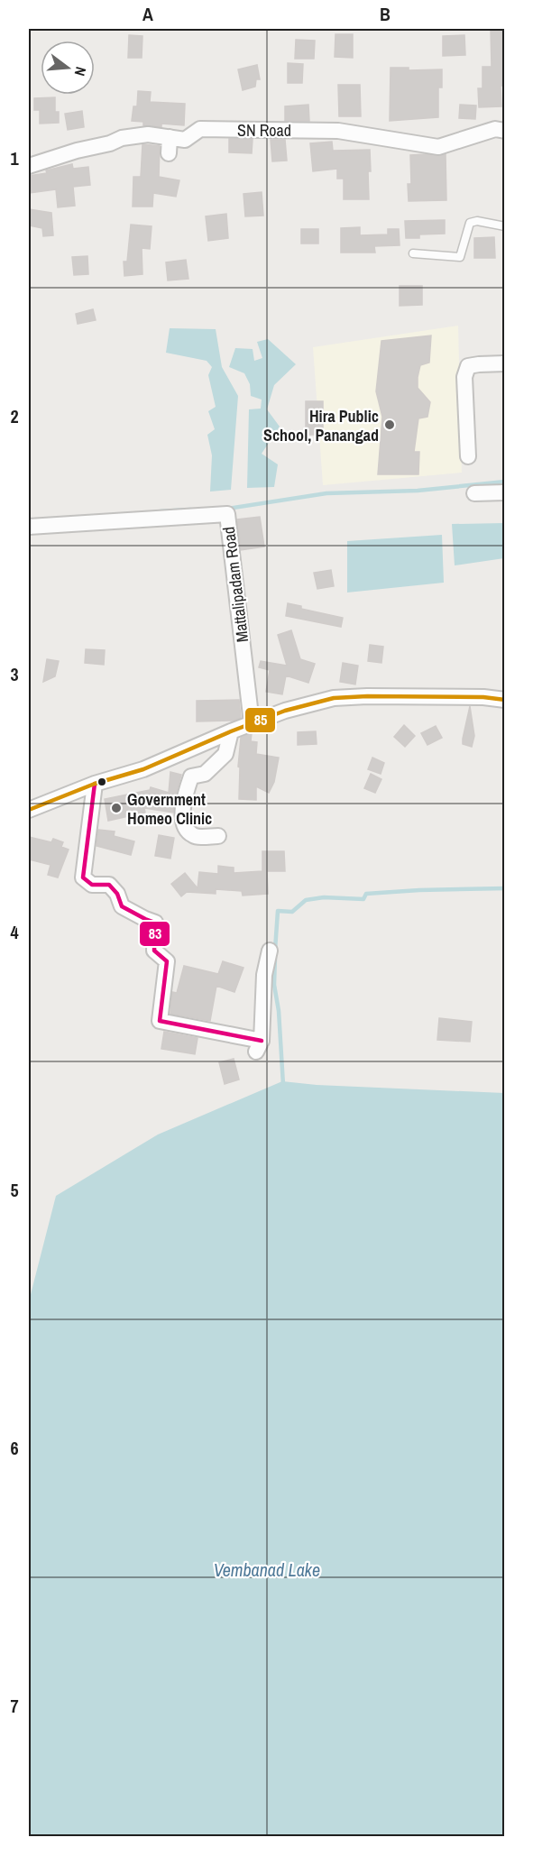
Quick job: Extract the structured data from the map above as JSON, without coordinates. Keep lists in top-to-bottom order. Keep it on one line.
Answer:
{"streets":{"street":["SN Road","Mattalipadam Road"]},"water":["Vembanad Lake"],"places":["Hira Public School, Panangad","Government Homeo Clinic"],"lines":["transit line 85","transit line 83"],"north":"right","grid":{"columns":["A","B"],"rows":["1","2","3","4","5","6","7"]}}
